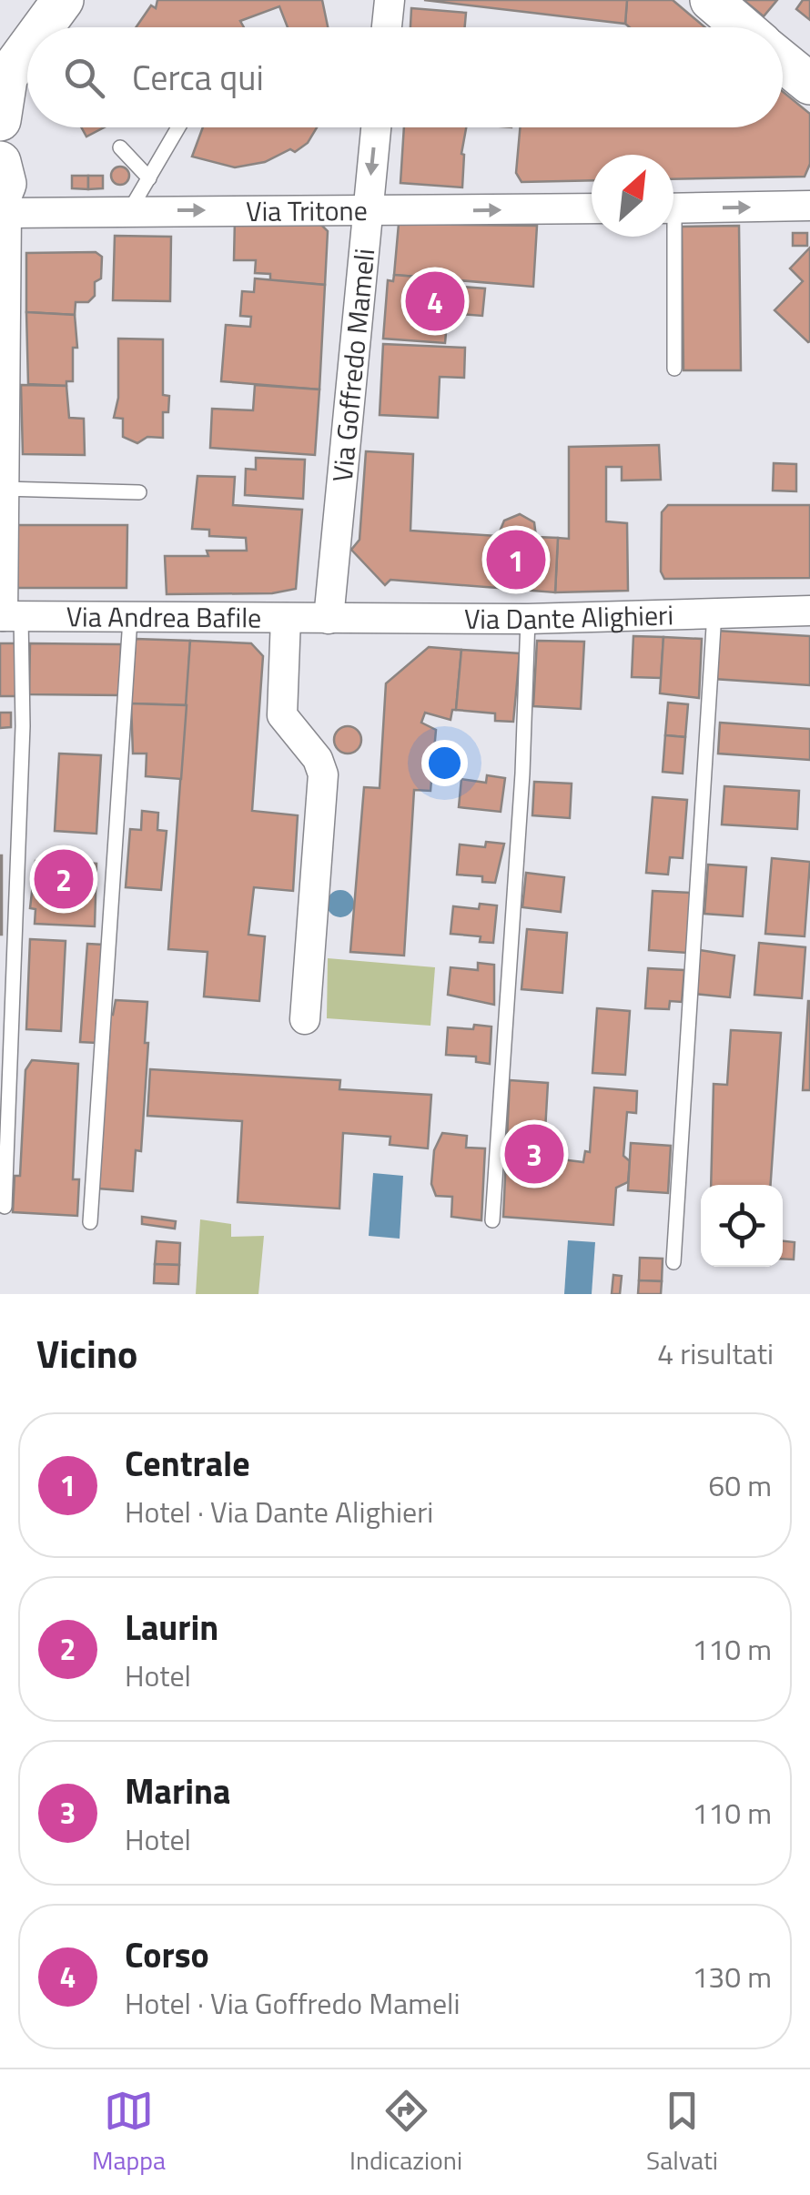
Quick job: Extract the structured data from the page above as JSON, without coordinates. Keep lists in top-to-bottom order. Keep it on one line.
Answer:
{"streets":{"street":["Via Tritone","Via Goffredo Mameli","Via Dante Alighieri","Via Andrea Bafile"]},"crossings":[["Via Tritone","Via Goffredo Mameli"],["Via Goffredo Mameli","Via Dante Alighieri"],["Via Goffredo Mameli","Via Andrea Bafile"],["Via Dante Alighieri","Via Andrea Bafile"]],"one_way":["Via Tritone"],"north":"top right","page":{"search":"Cerca qui","pins":["4","1","2","3"],"heading":["Vicino","4 risultati"],"list":[{"mark":"1","name":"Centrale","note":"Hotel · Via Dante Alighieri","value":"60 m"},{"mark":"2","name":"Laurin","note":"Hotel","value":"110 m"},{"mark":"3","name":"Marina","note":"Hotel","value":"110 m"},{"mark":"4","name":"Corso","note":"Hotel · Via Goffredo Mameli","value":"130 m"}],"nav":["Mappa","Indicazioni","Salvati"]}}
